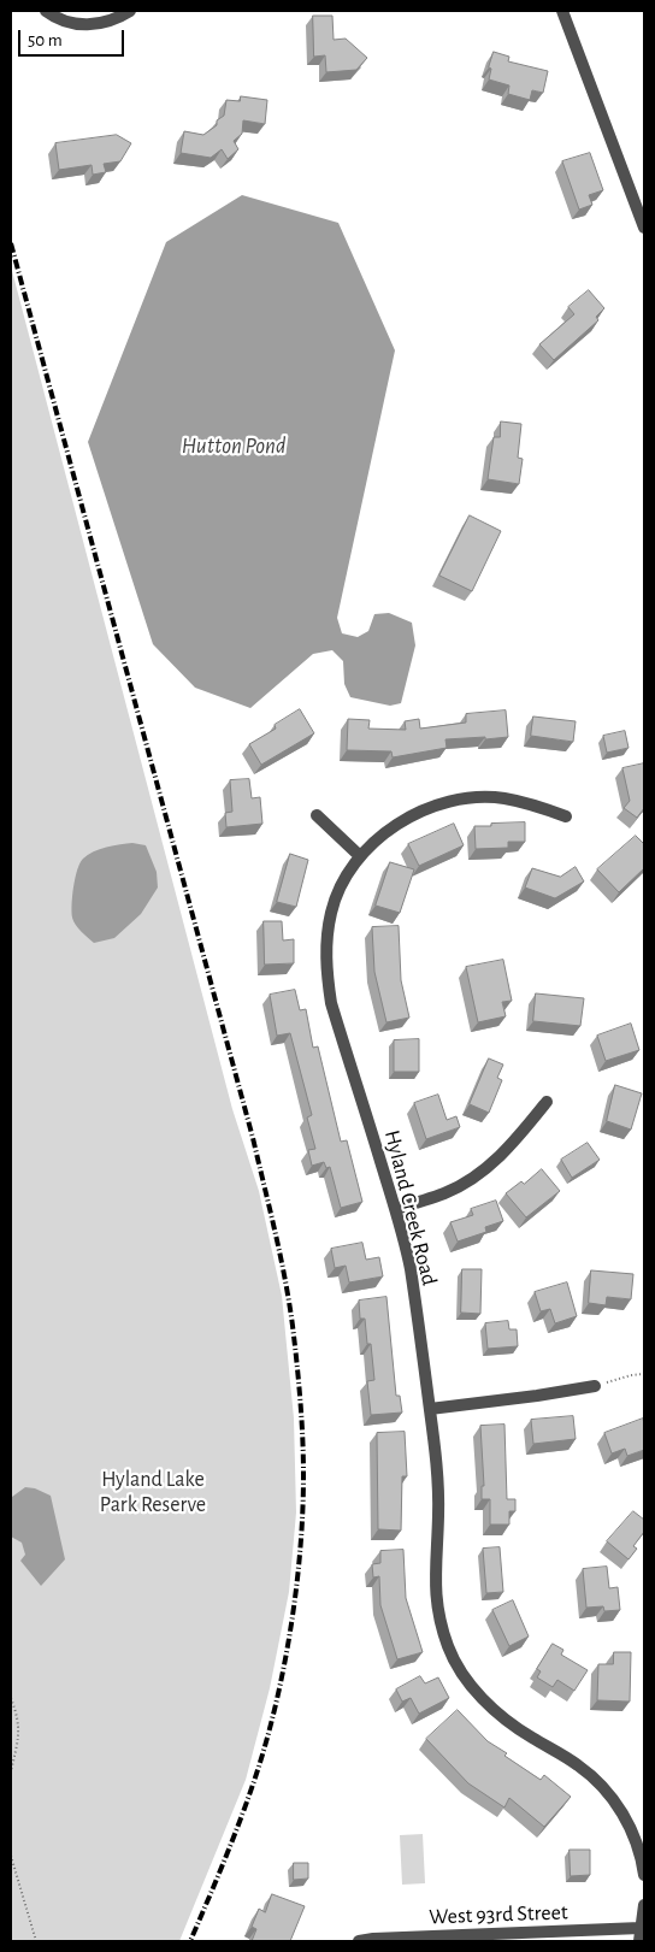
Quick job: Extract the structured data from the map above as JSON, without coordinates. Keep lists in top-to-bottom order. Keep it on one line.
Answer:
{"streets":{"street":["Hyland Creek Road","West 93rd Street"]},"water":["Hutton Pond"],"parks":["Hyland Lake Park Reserve"],"scale_bar":"50 m"}
